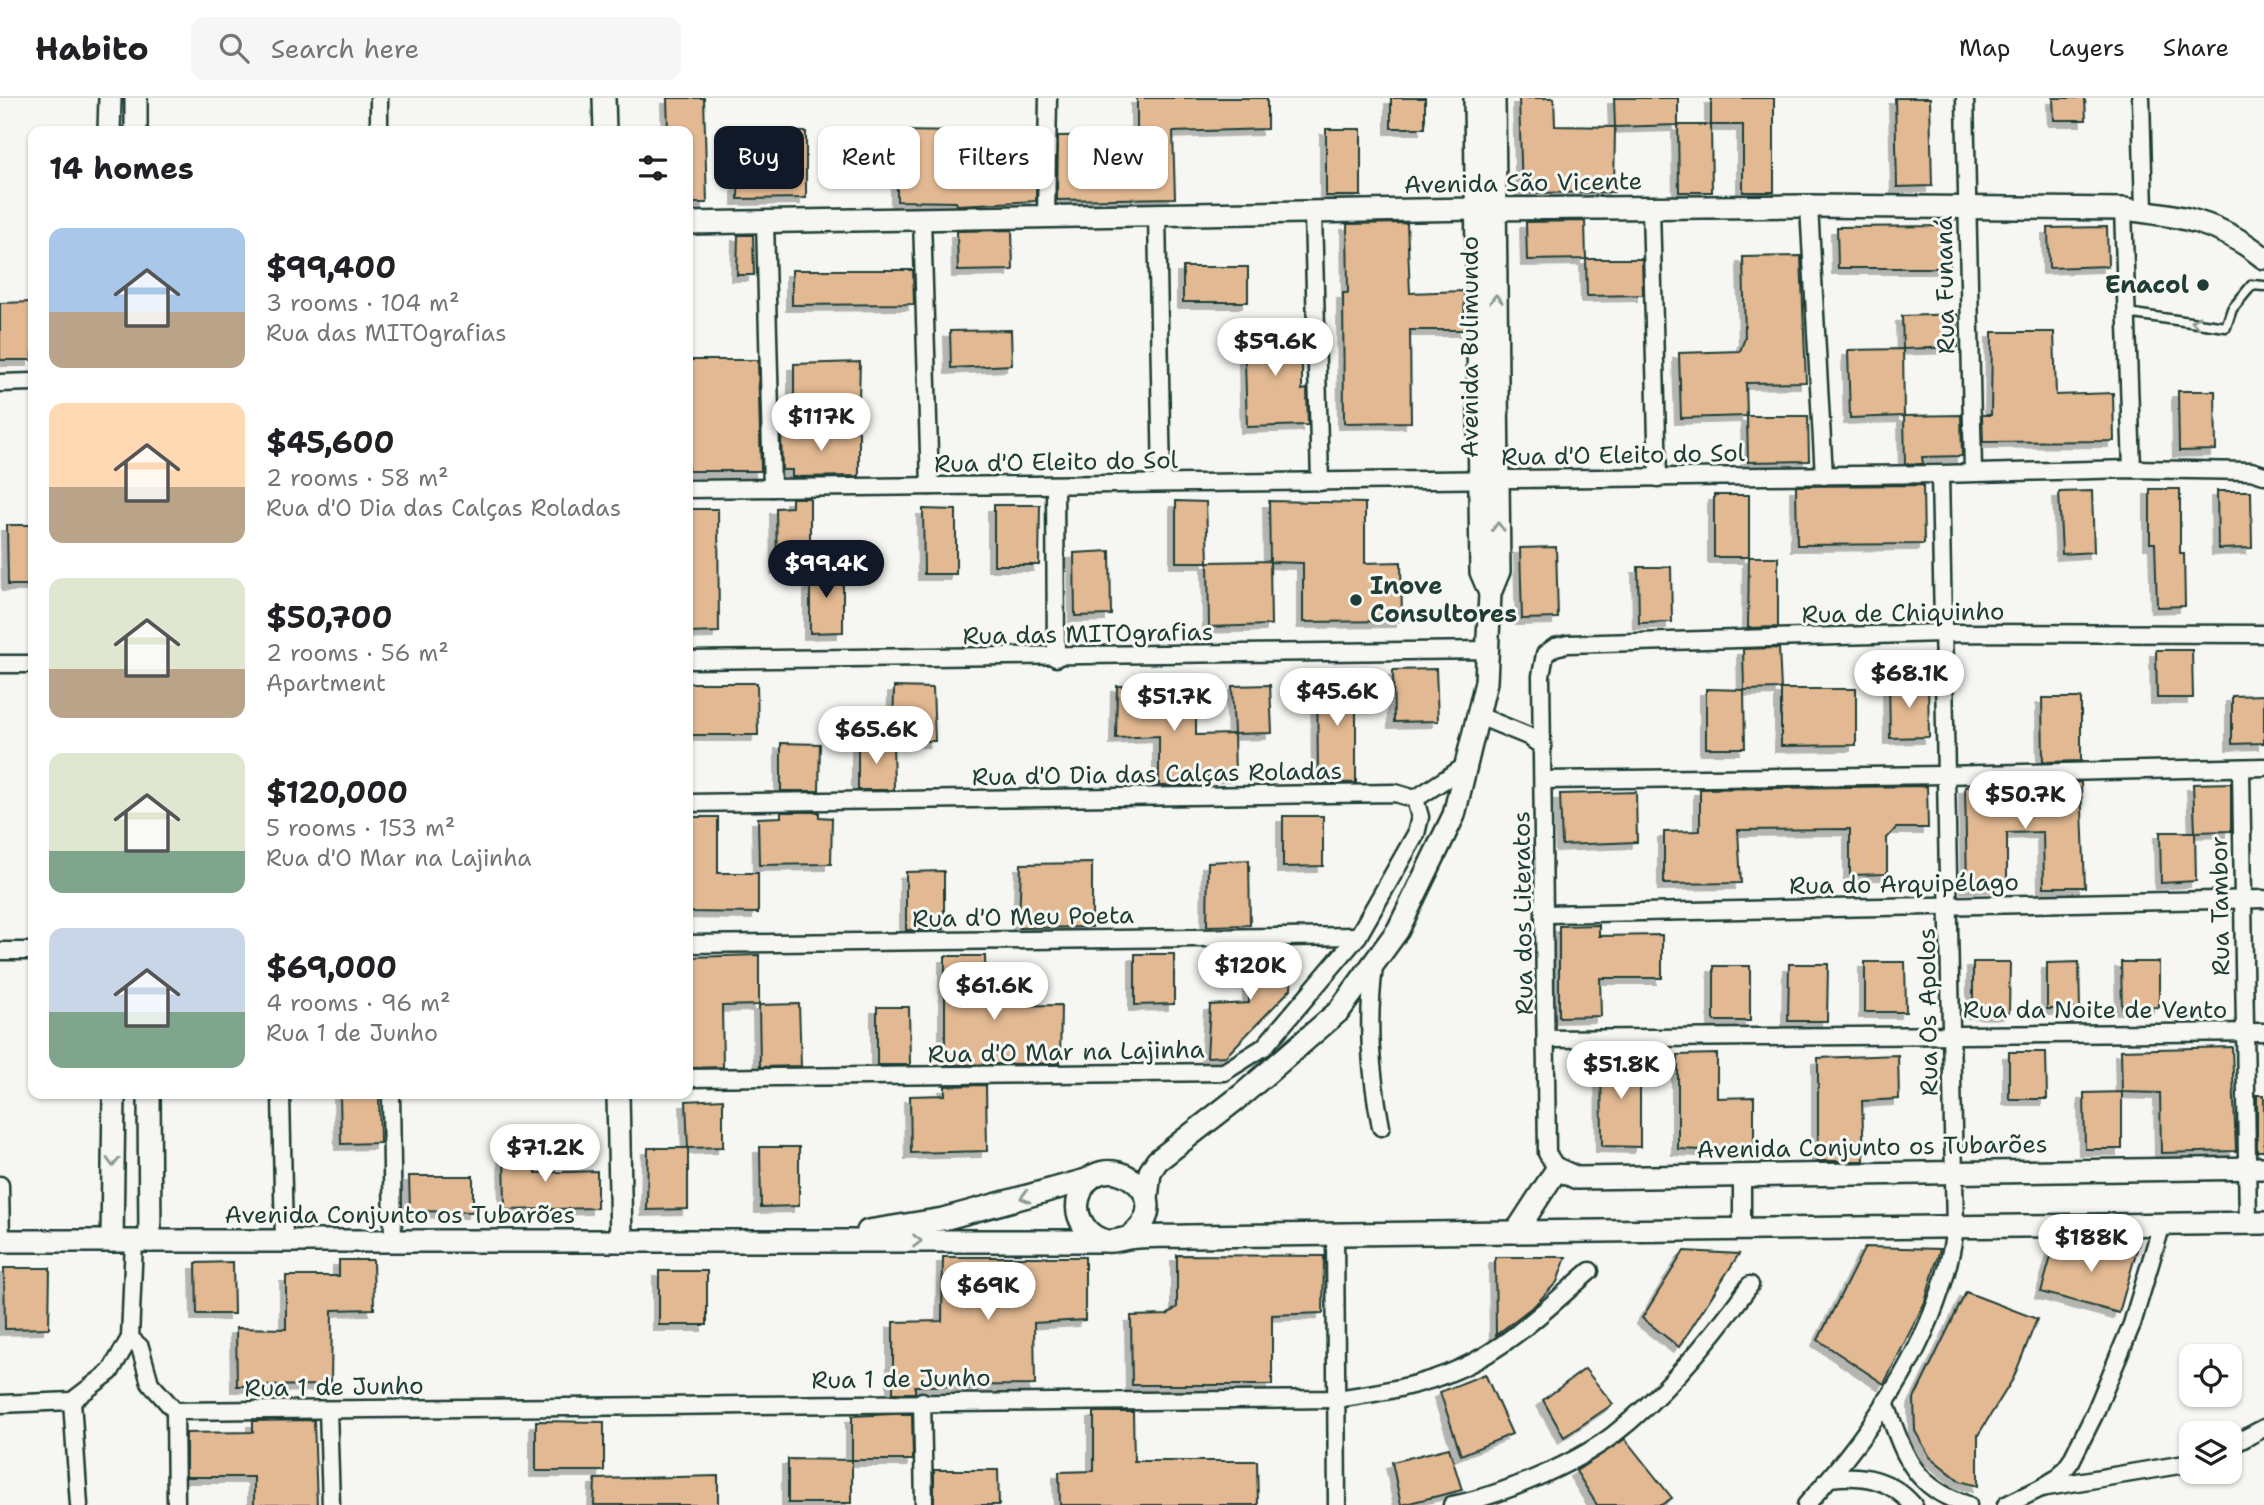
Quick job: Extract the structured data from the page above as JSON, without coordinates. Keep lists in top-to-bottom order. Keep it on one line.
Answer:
{"streets":{"street":["Avenida São Vicente","Rua Funaná","Avenida Bulimundo","Rua d'O Eleito do Sol","Rua de Chiquinho","Rua das MITOgrafias","Rua d'O Dia das Calças Roladas","Rua do Arquipélago","Rua Tambor","Rua dos Literatos","Rua d'O Meu Poeta","Rua da Noite de Vento","Rua Os Apolos","Rua d'O Mar na Lajinha","Avenida Conjunto os Tubarões","Rua 1 de Junho"]},"crossings":[["Avenida São Vicente","Rua Funaná"],["Avenida São Vicente","Avenida Bulimundo"],["Rua Funaná","Rua d'O Eleito do Sol"],["Avenida Bulimundo","Rua d'O Eleito do Sol"],["Avenida Bulimundo","Rua das MITOgrafias"],["Rua d'O Eleito do Sol","Rua Os Apolos"],["Rua de Chiquinho","Rua dos Literatos"],["Rua de Chiquinho","Rua Os Apolos"],["Rua d'O Dia das Calças Roladas","Rua d'O Mar na Lajinha"],["Rua do Arquipélago","Rua Tambor"],["Rua do Arquipélago","Rua dos Literatos"],["Rua do Arquipélago","Rua Os Apolos"],["Rua Tambor","Rua da Noite de Vento"],["Rua Tambor","Avenida Conjunto os Tubarões"],["Rua dos Literatos","Rua da Noite de Vento"],["Rua dos Literatos","Avenida Conjunto os Tubarões"],["Rua d'O Meu Poeta","Rua d'O Mar na Lajinha"],["Rua da Noite de Vento","Rua Os Apolos"],["Rua Os Apolos","Avenida Conjunto os Tubarões"]],"places":["Enacol","Inove Consultores"],"page":{"header":"Habito","search":"Search here","nav":["Map","Layers","Share"],"chip":["Buy","Rent","Filters","New"],"heading":"14 homes","list":[{"name":"$99,400","note":"3 rooms · 104 m² · Rua das MITOgrafias"},{"name":"$45,600","note":"2 rooms · 58 m² · Rua d'O Dia das Calças Roladas"},{"name":"$50,700","note":"2 rooms · 56 m² · Apartment"},{"name":"$120,000","note":"5 rooms · 153 m² · Rua d'O Mar na Lajinha"},{"name":"$69,000","note":"4 rooms · 96 m² · Rua 1 de Junho"}],"price":["$59.6K","$117K","$99.4K","$68.1K","$45.6K","$51.7K","$65.6K","$50.7K","$120K","$61.6K","$51.8K","$71.2K","$188K","$69K"]}}
